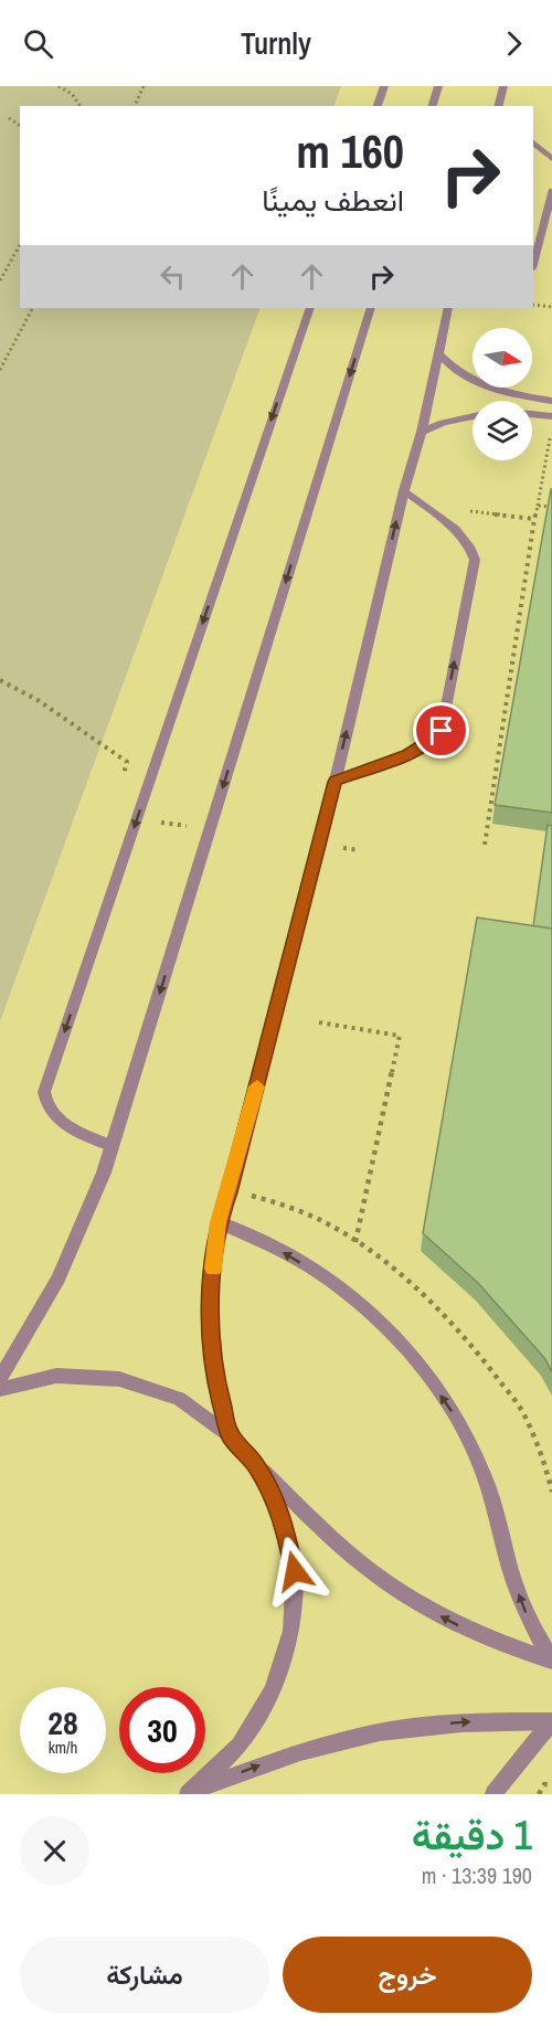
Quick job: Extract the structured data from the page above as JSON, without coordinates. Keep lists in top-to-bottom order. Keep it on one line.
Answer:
{"north":"right","page":{"header":"Turnly","turn":["160 m","انعطف يمينًا"],"speed":"28 km/h","limit":"30","heading":["1 دقيقة","190 m · 13:39"],"buttons":["خروج","مشاركة"]}}
